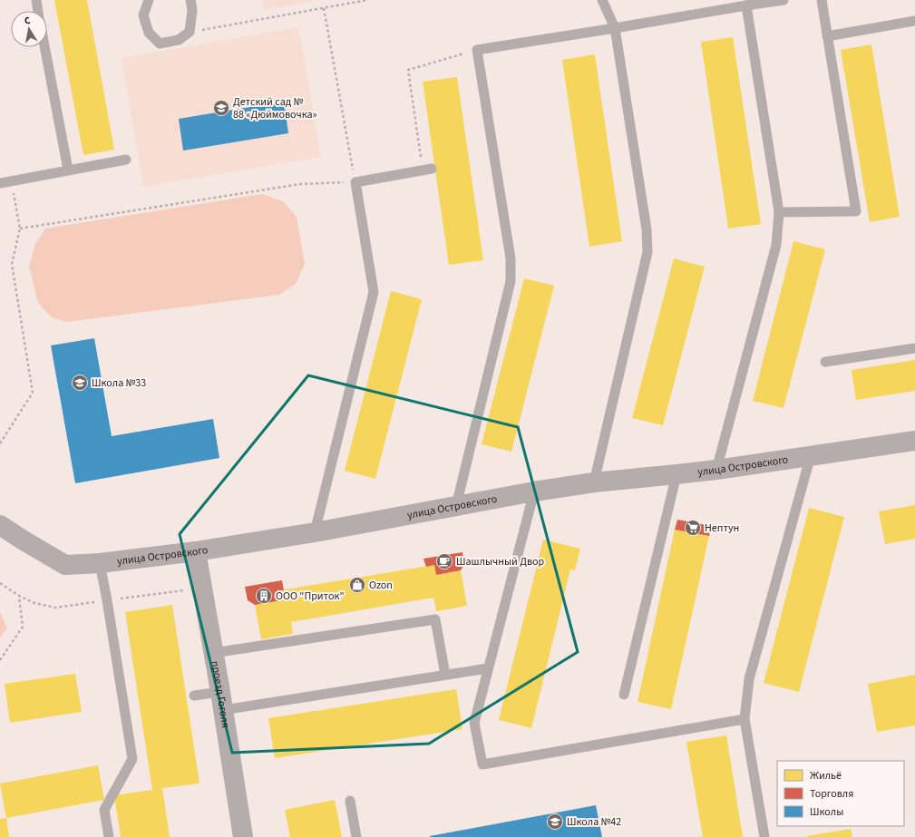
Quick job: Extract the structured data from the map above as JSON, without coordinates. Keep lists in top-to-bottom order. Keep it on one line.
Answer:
{"streets":{"street":["улица Островского","проезд Гоголя"]},"crossings":[["улица Островского","проезд Гоголя"]],"places":{"school or university":["Детский сад № 88 «Дюймовочка»","Школа №33","Школа №42"],"supermarket":["Нептун"],"cafe":["Шашлычный Двор"],"shop":["Ozon"],"building":["ООО \"Приток\""]},"legend":["Жильё","Торговля","Школы"],"north":"top"}
